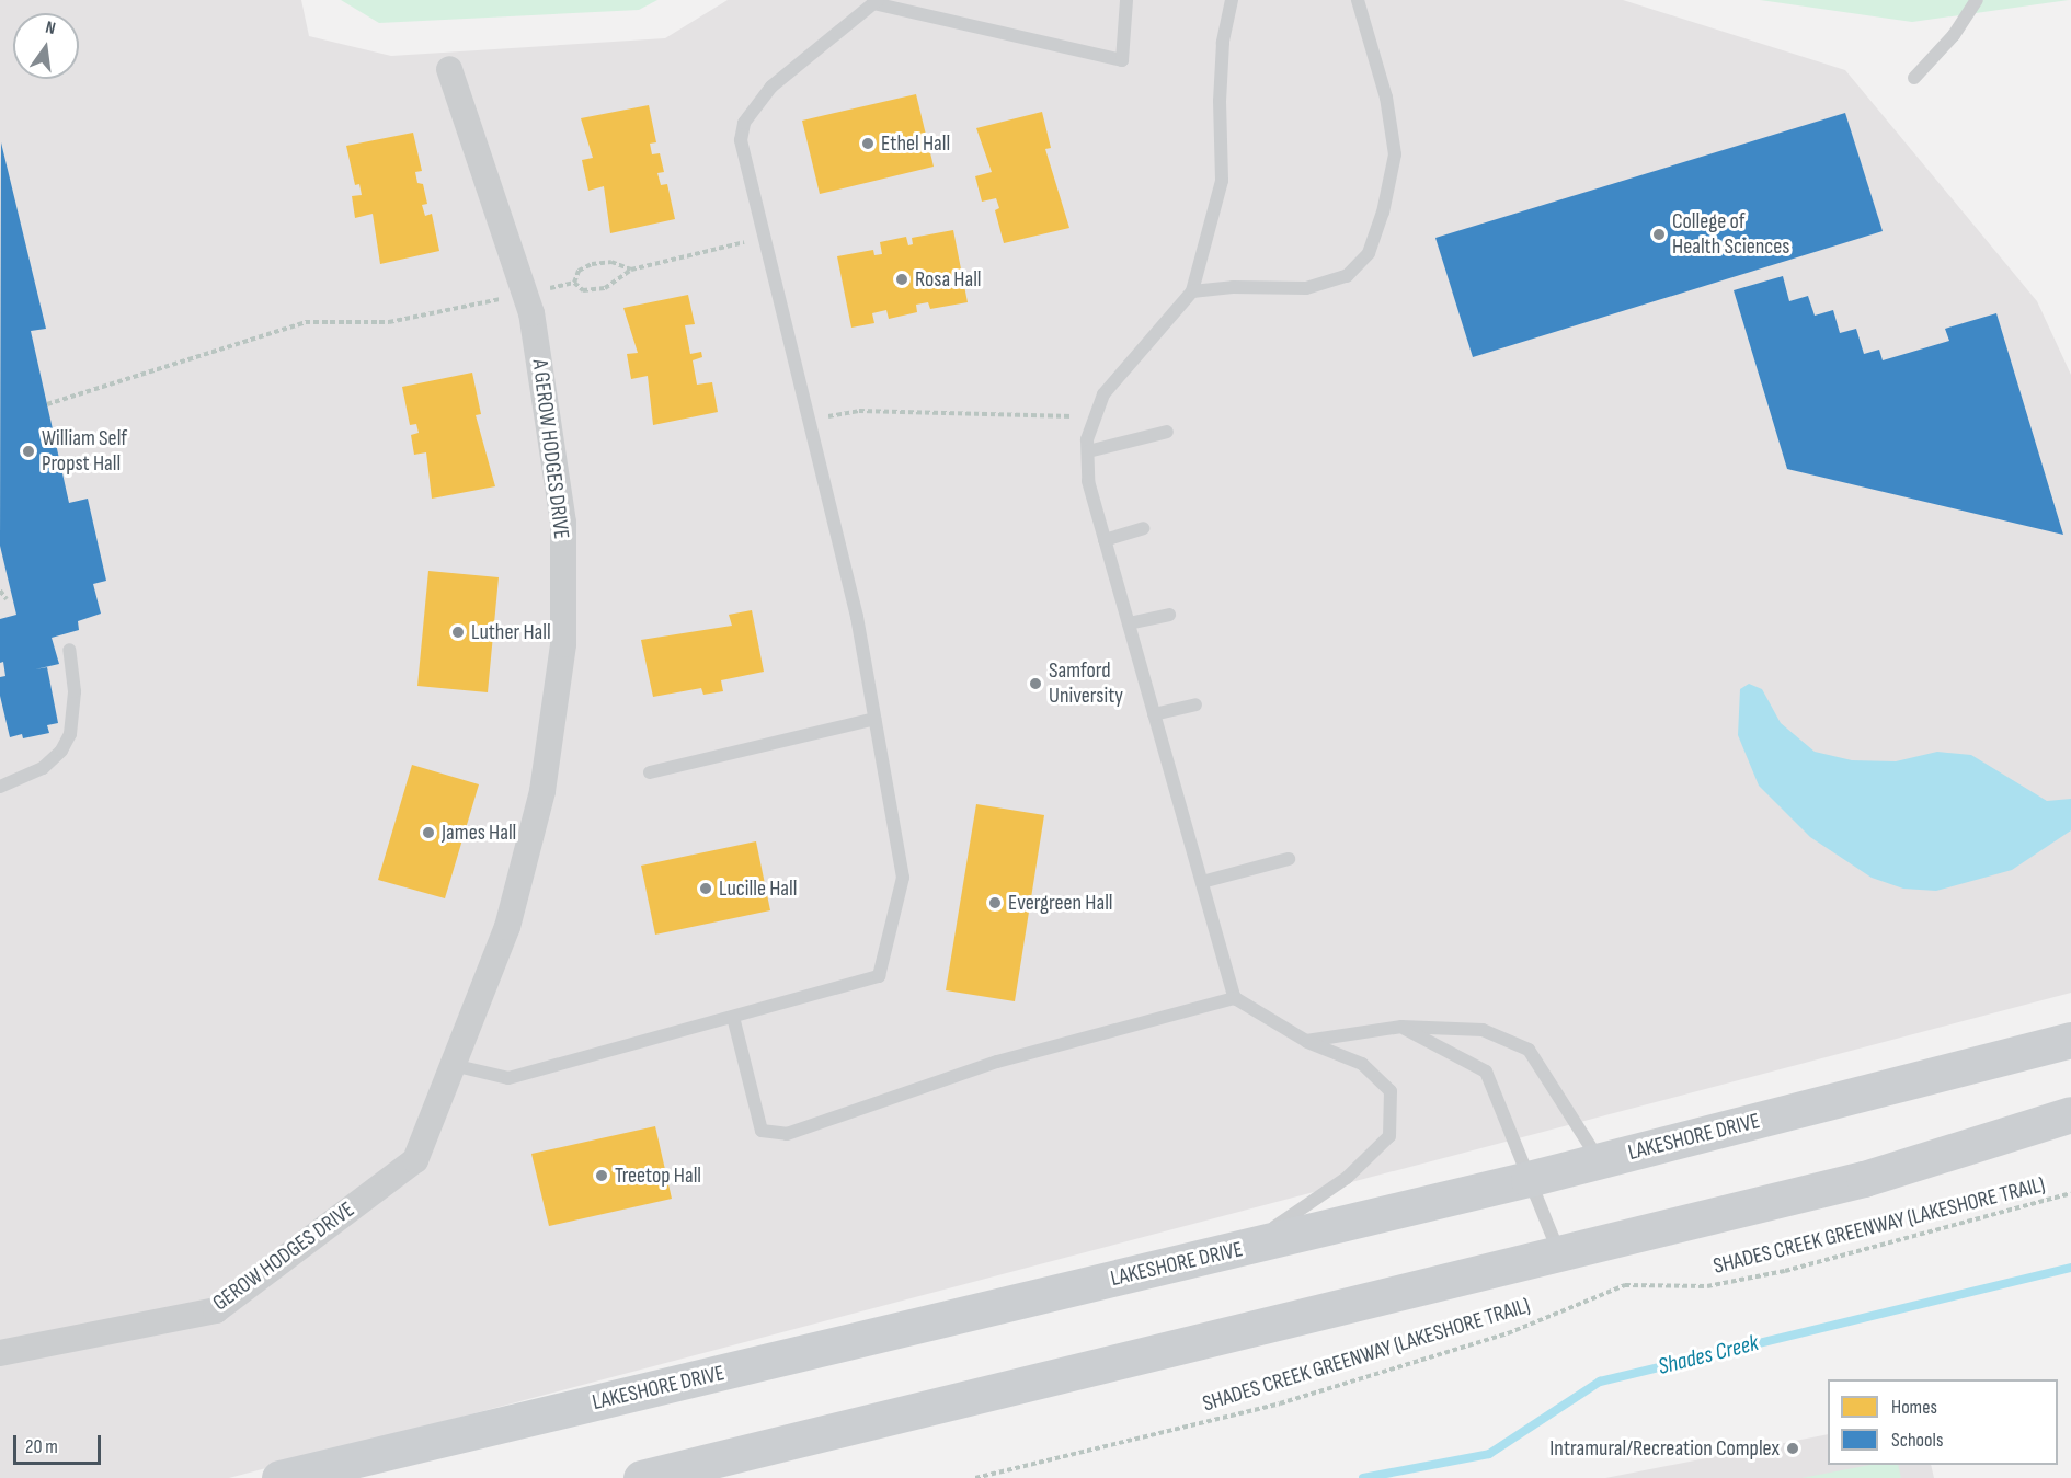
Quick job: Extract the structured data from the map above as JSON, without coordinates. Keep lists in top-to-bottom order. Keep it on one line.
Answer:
{"streets":{"main road":["LAKESHORE DRIVE"],"street":["A GEROW HODGES DRIVE","GEROW HODGES DRIVE"],"path":["SHADES CREEK GREENWAY (LAKESHORE TRAIL)"]},"crossings":[["A GEROW HODGES DRIVE","GEROW HODGES DRIVE"]],"water":["Shades Creek"],"places":["Ethel Hall","College of Health Sciences","Rosa Hall","William Self Propst Hall","Luther Hall","Samford University","James Hall","Lucille Hall","Evergreen Hall","Treetop Hall","Intramural/Recreation Complex"],"legend":["Homes","Schools"],"scale_bar":"20 m","north":"top"}
